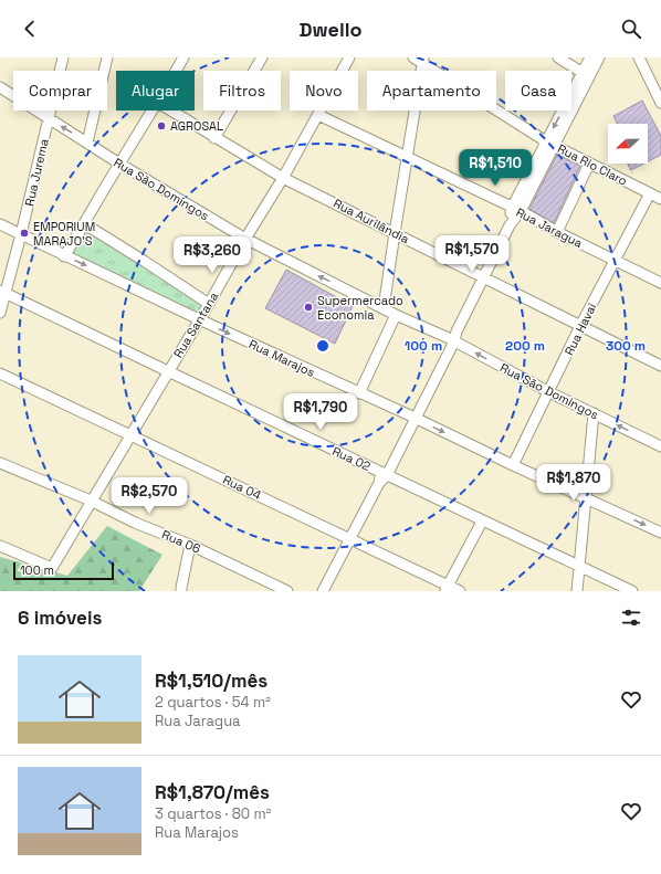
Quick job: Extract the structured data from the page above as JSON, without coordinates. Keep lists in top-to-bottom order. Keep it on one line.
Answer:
{"streets":{"street":["Rua Rio Claro","Rua Jurema","Rua São Domingos","Rua Aurilândia","Rua Jaragua","Rua Santana","Rua Havai","Rua Marajos","Rua 02","Rua 04","Rua 06"]},"crossings":[["Rua Rio Claro","Rua Havai"],["Rua Jurema","Rua São Domingos"],["Rua Jurema","Rua Marajos"],["Rua Jurema","Rua 02"],["Rua São Domingos","Rua Santana"],["Rua São Domingos","Rua Havai"],["Rua Aurilândia","Rua Santana"],["Rua Aurilândia","Rua Havai"],["Rua Jaragua","Rua Santana"],["Rua Jaragua","Rua Havai"],["Rua Santana","Rua Marajos"],["Rua Santana","Rua 02"],["Rua Santana","Rua 04"],["Rua Santana","Rua 06"],["Rua Havai","Rua Marajos"]],"one_way":["Rua São Domingos","Rua Marajos"],"places":["AGROSAL","EMPORIUM MARAJO’S","Supermercado Economia"],"scale_bar":"100 m","north":"left","page":{"header":"Dwello","chip":["Comprar","Alugar","Filtros","Novo","Apartamento","Casa"],"price":["R$1,510","R$1,570","R$3,260","R$1,790","R$1,870","R$2,570"],"scale":"100 m","heading":"6 imóveis","list":[{"name":"R$1,510/mês","note":"2 quartos · 54 m² · Rua Jaragua"},{"name":"R$1,870/mês","note":"3 quartos · 80 m² · Rua Marajos"}]},"rings":["100 m","200 m","300 m"]}
